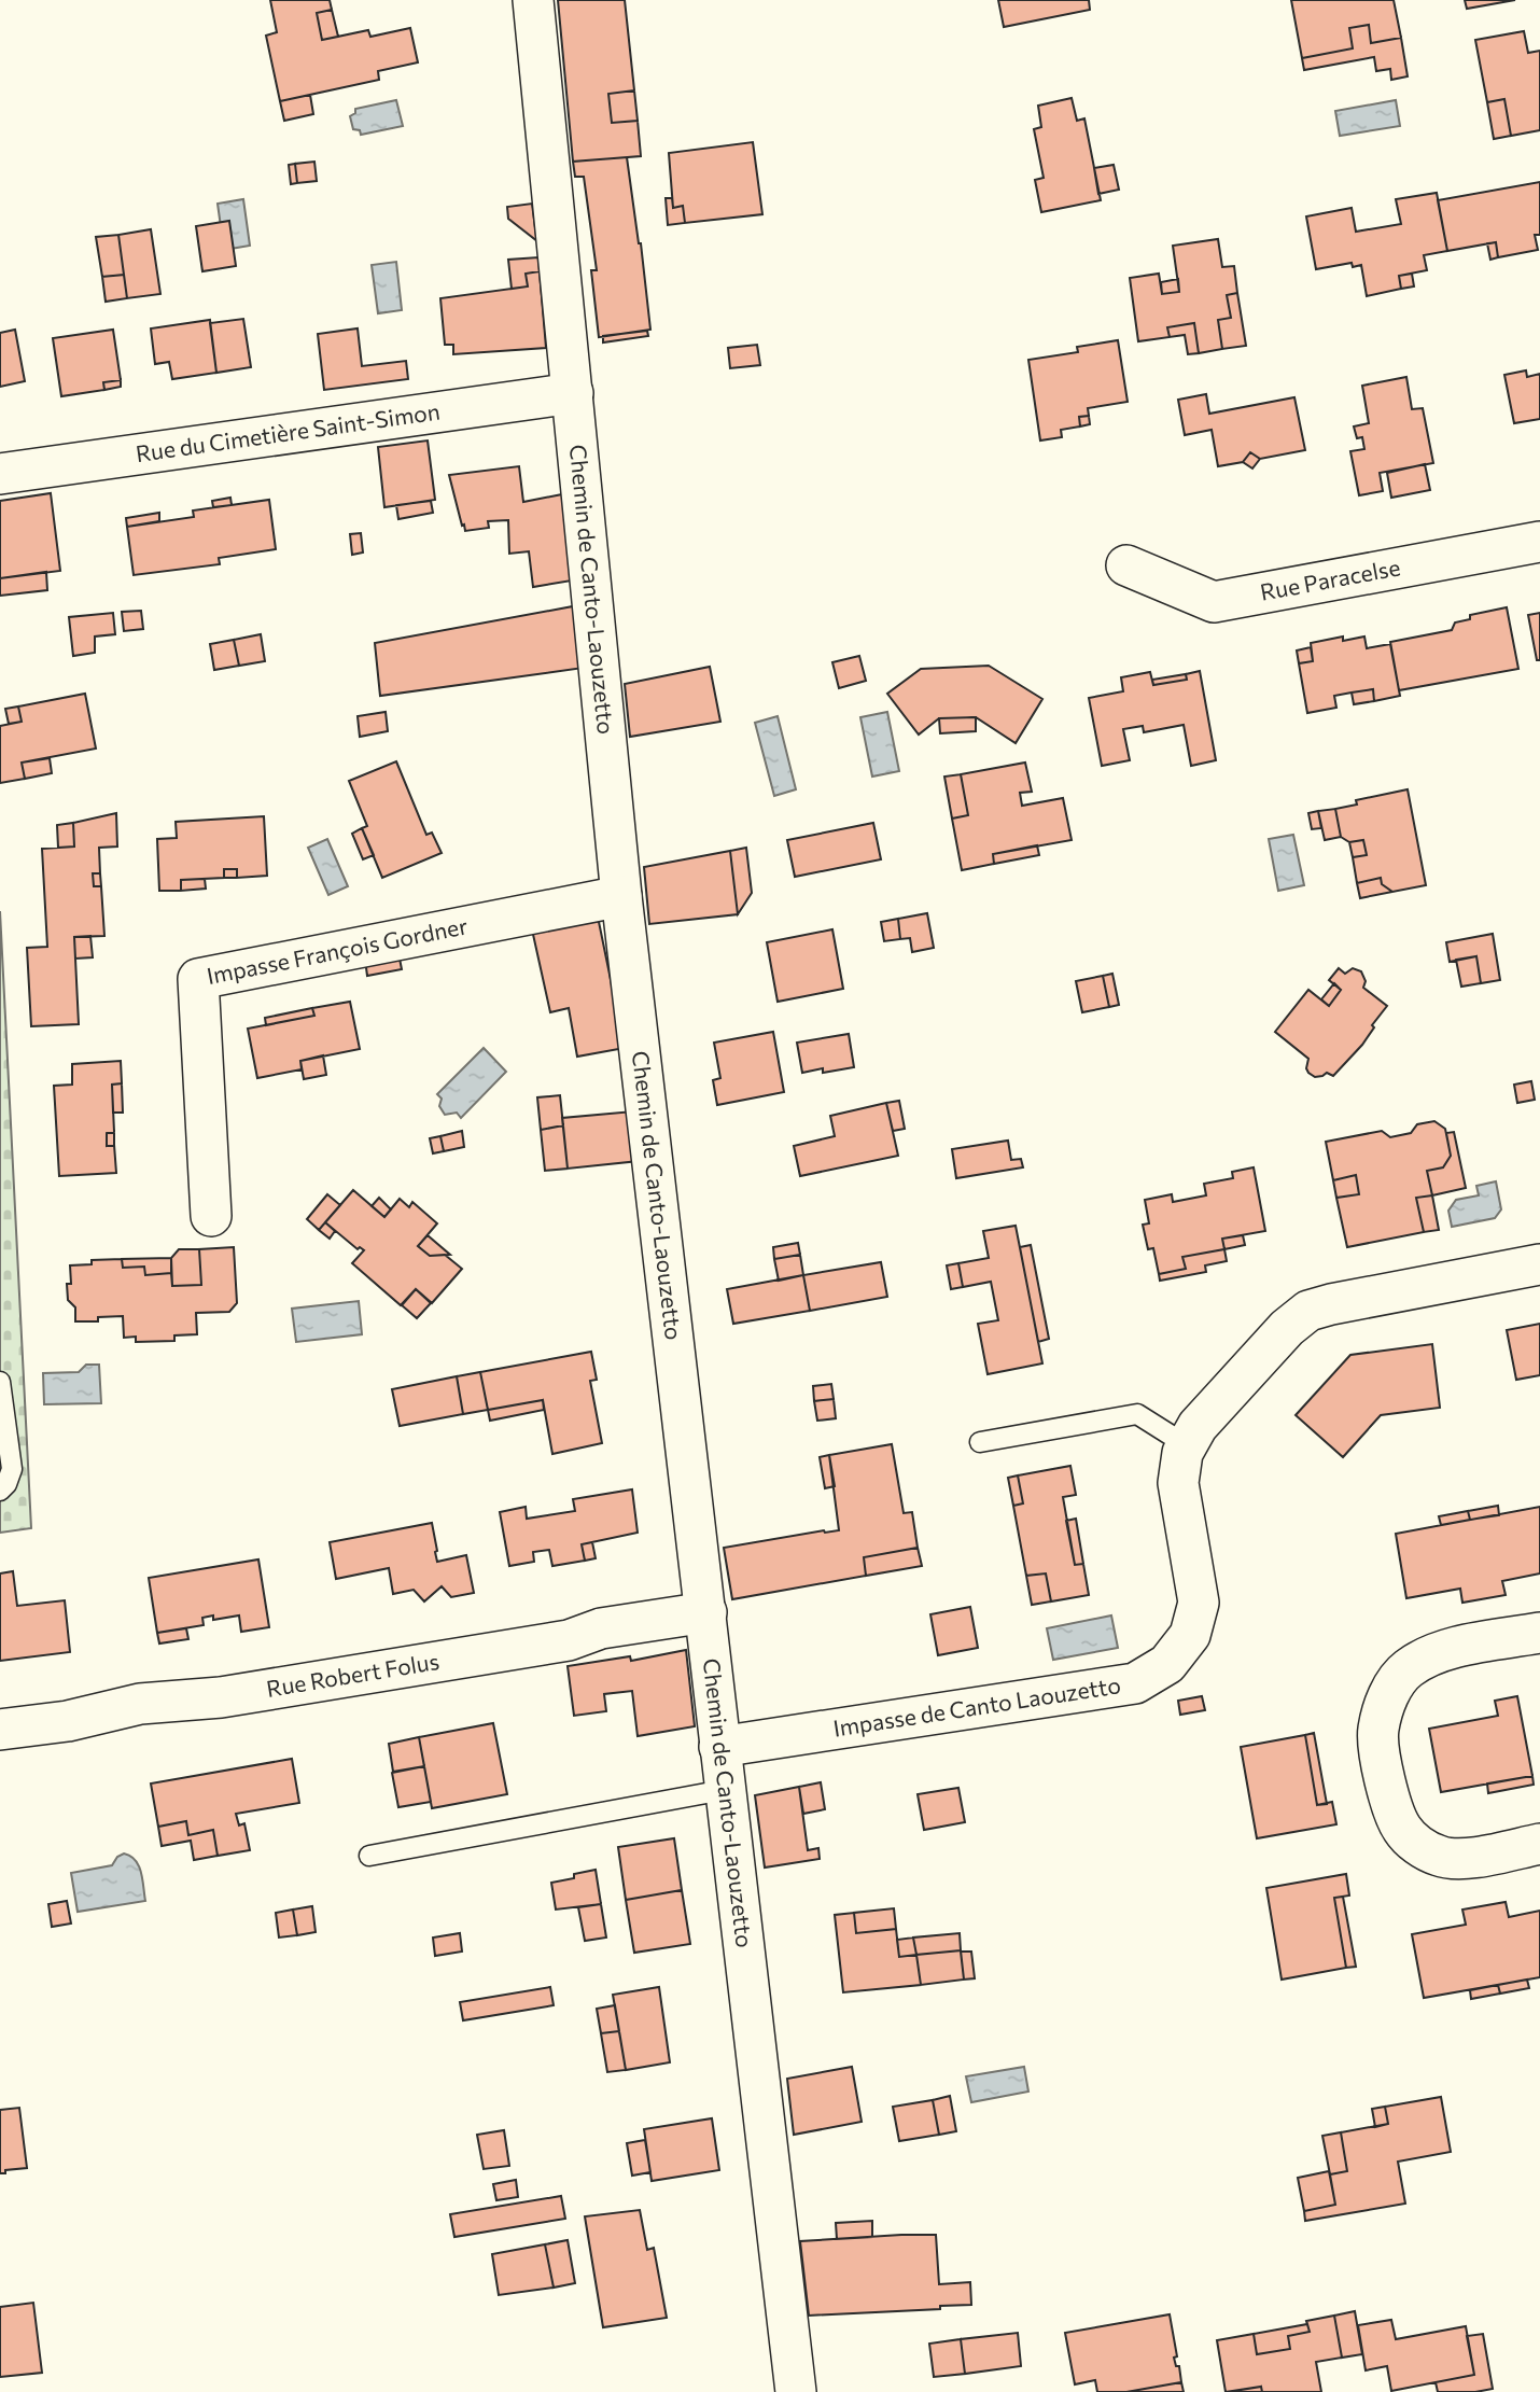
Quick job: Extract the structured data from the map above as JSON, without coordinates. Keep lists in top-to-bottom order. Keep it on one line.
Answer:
{"streets":{"street":["Rue du Cimetière Saint-Simon","Rue Paracelse","Chemin de Canto-Laouzetto","Impasse François Gordner","Rue Robert Folus","Impasse de Canto Laouzetto"]},"crossings":[["Rue du Cimetière Saint-Simon","Chemin de Canto-Laouzetto"],["Chemin de Canto-Laouzetto","Impasse François Gordner"],["Chemin de Canto-Laouzetto","Rue Robert Folus"],["Chemin de Canto-Laouzetto","Impasse de Canto Laouzetto"]]}
